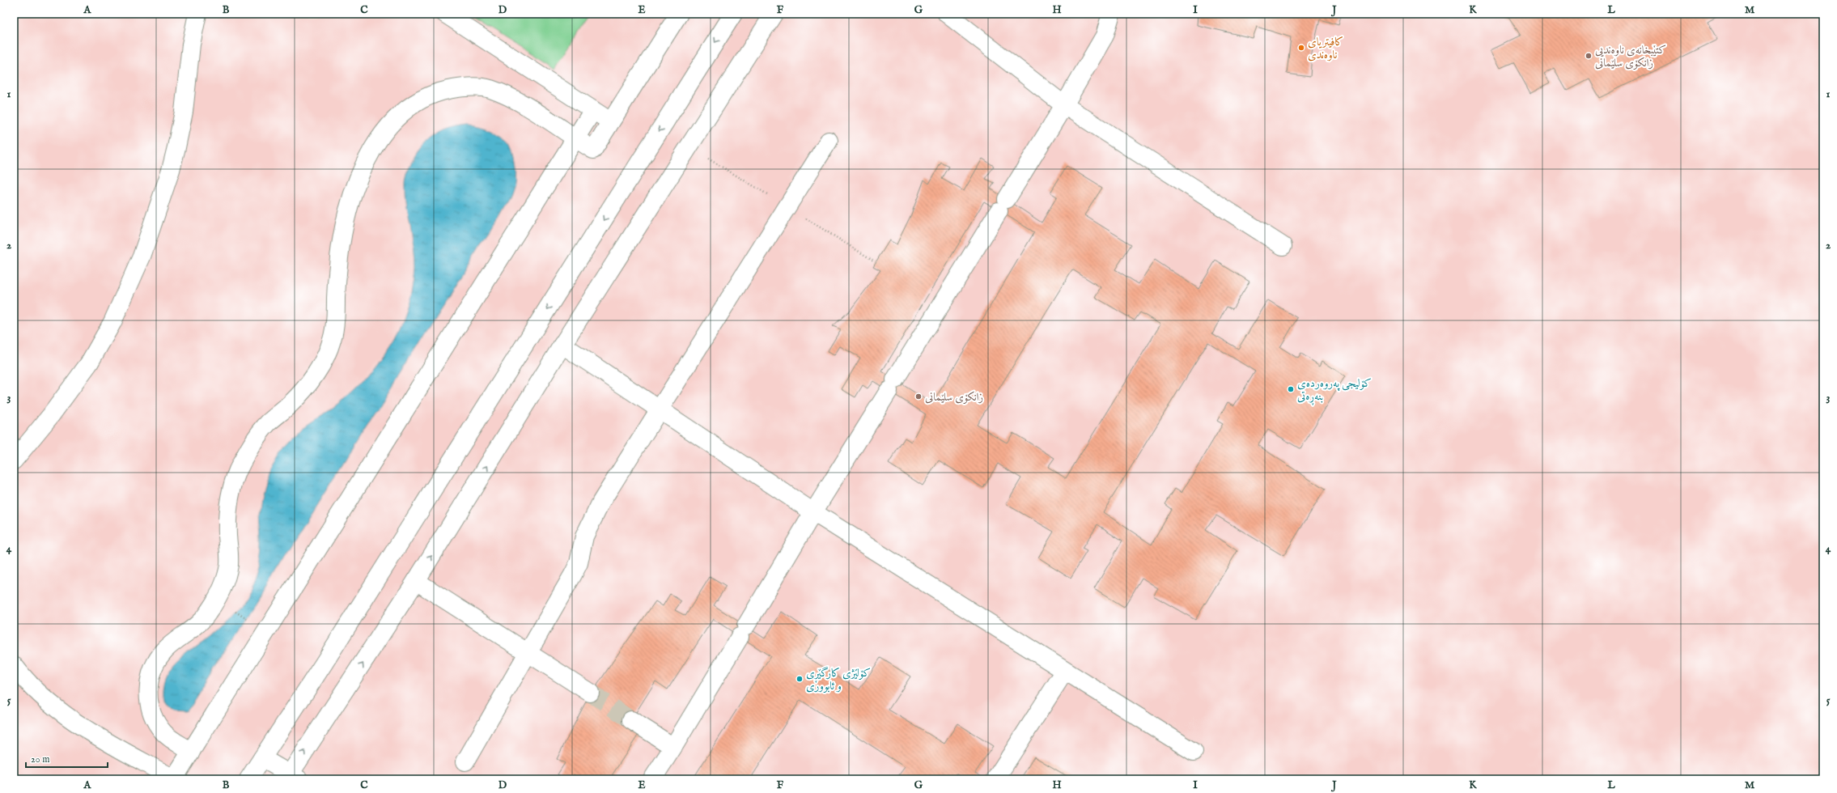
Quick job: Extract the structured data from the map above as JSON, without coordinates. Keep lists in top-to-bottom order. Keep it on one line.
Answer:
{"places":["کافیتریای ناوەندی","کتێبخانەی ناوەندیی زانکۆی سلێمانی","کۆلیجی پەروەردەی بنەڕەتی","زانکۆی سلێمانی","كۆلێژی كارگێڕی و ئابووری"],"scale_bar":"20 m","grid":{"columns":["A","B","C","D","E","F","G","H","I","J","K","L","M"],"rows":["1","2","3","4","5"]}}
